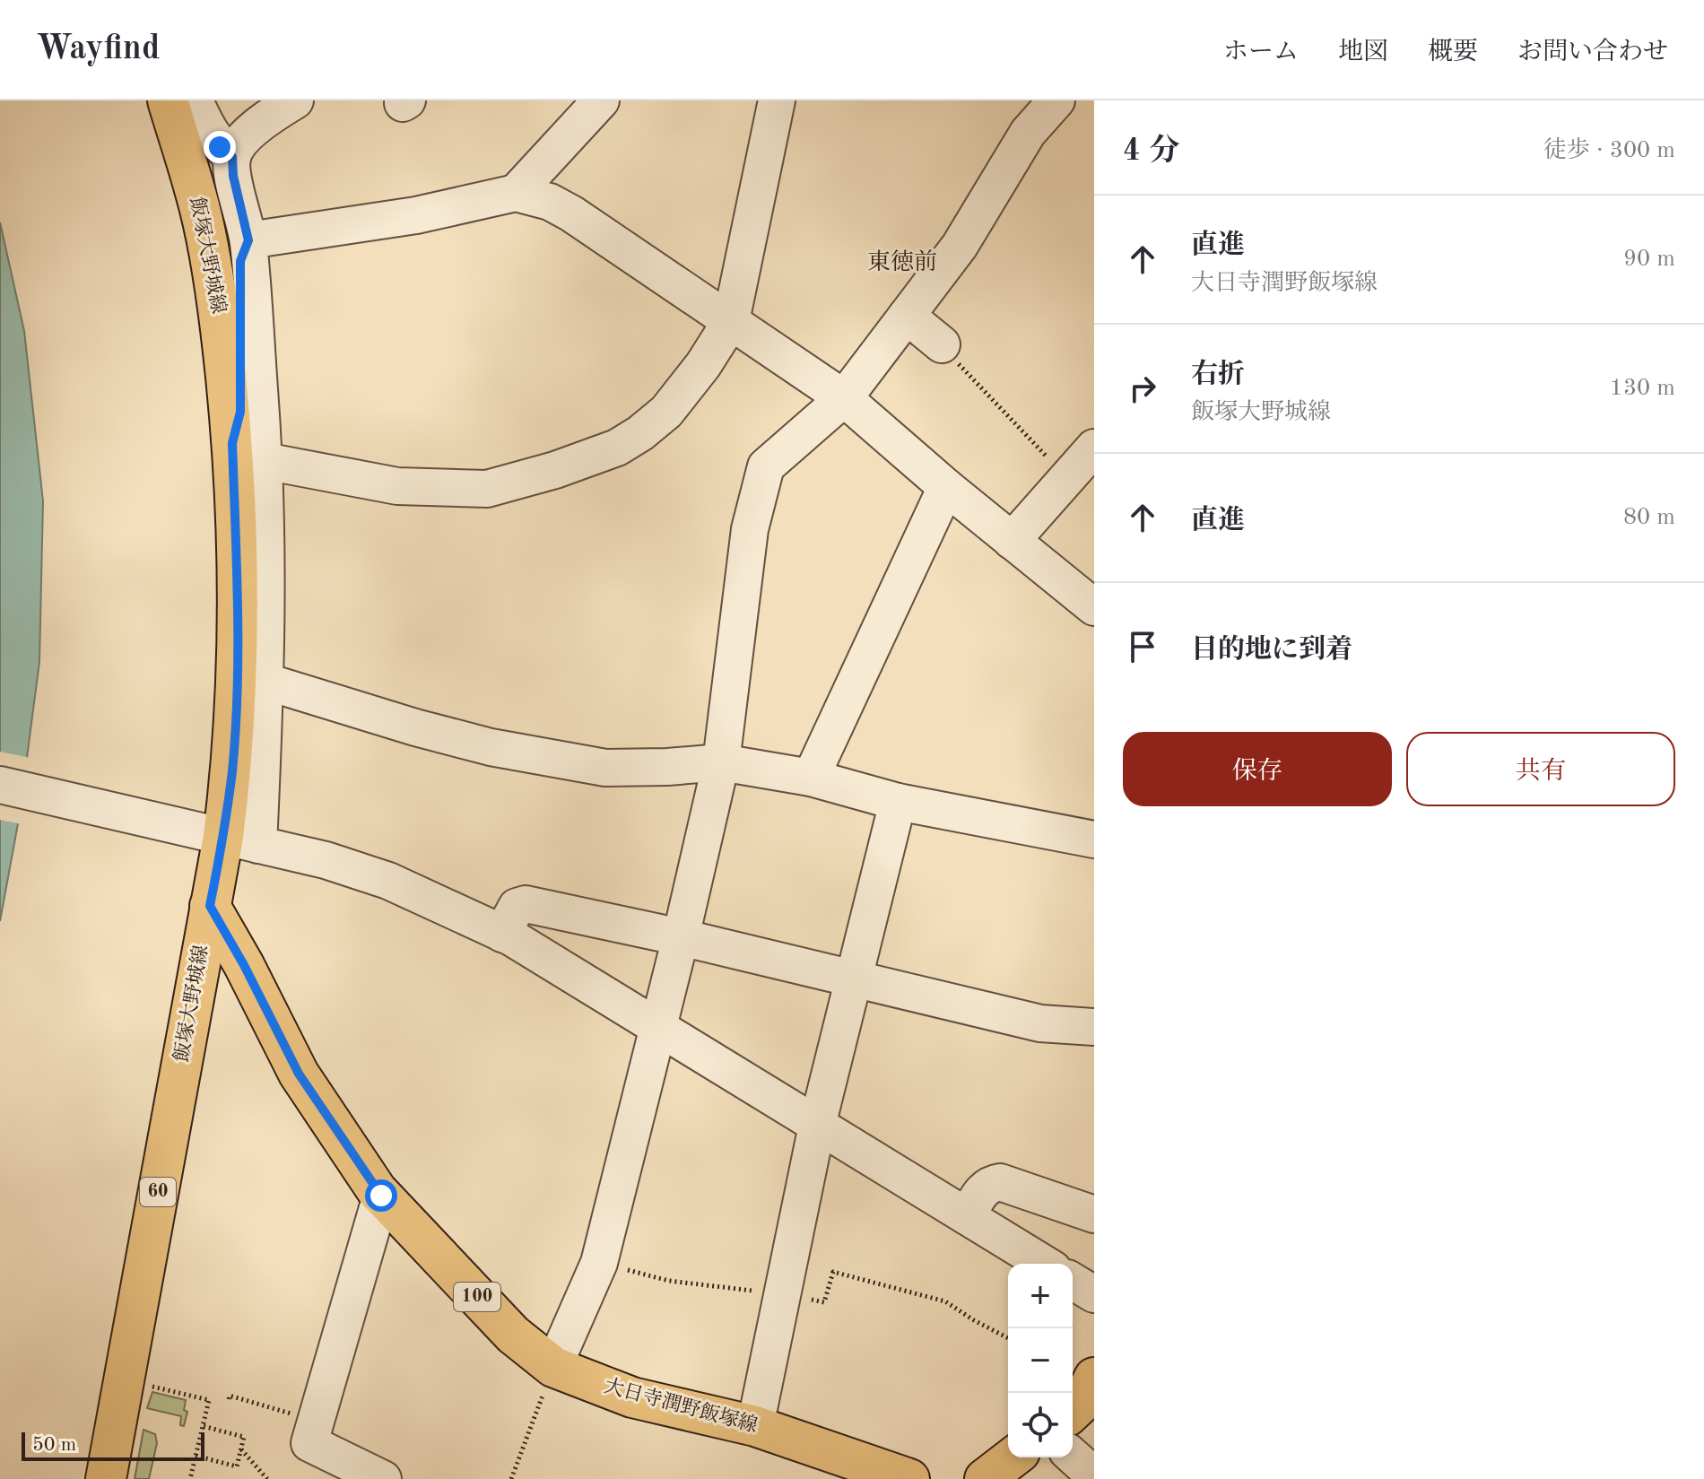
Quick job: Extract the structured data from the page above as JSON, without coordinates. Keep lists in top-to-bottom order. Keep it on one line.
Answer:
{"streets":{"main road":["飯塚大野城線","60","100","大日寺潤野飯塚線"]},"crossings":[["飯塚大野城線","大日寺潤野飯塚線"]],"districts":["東徳前"],"scale_bar":"50 m","page":{"header":"Wayfind","nav":["ホーム","地図","概要","お問い合わせ"],"heading":["4 分","徒歩 · 300 m"],"list":[["直進","大日寺潤野飯塚線","90 m"],["右折","飯塚大野城線","130 m"],["直進","80 m"],"目的地に到着"],"buttons":["保存","共有"],"map_buttons":["+","−"],"scale":"50 m"}}
